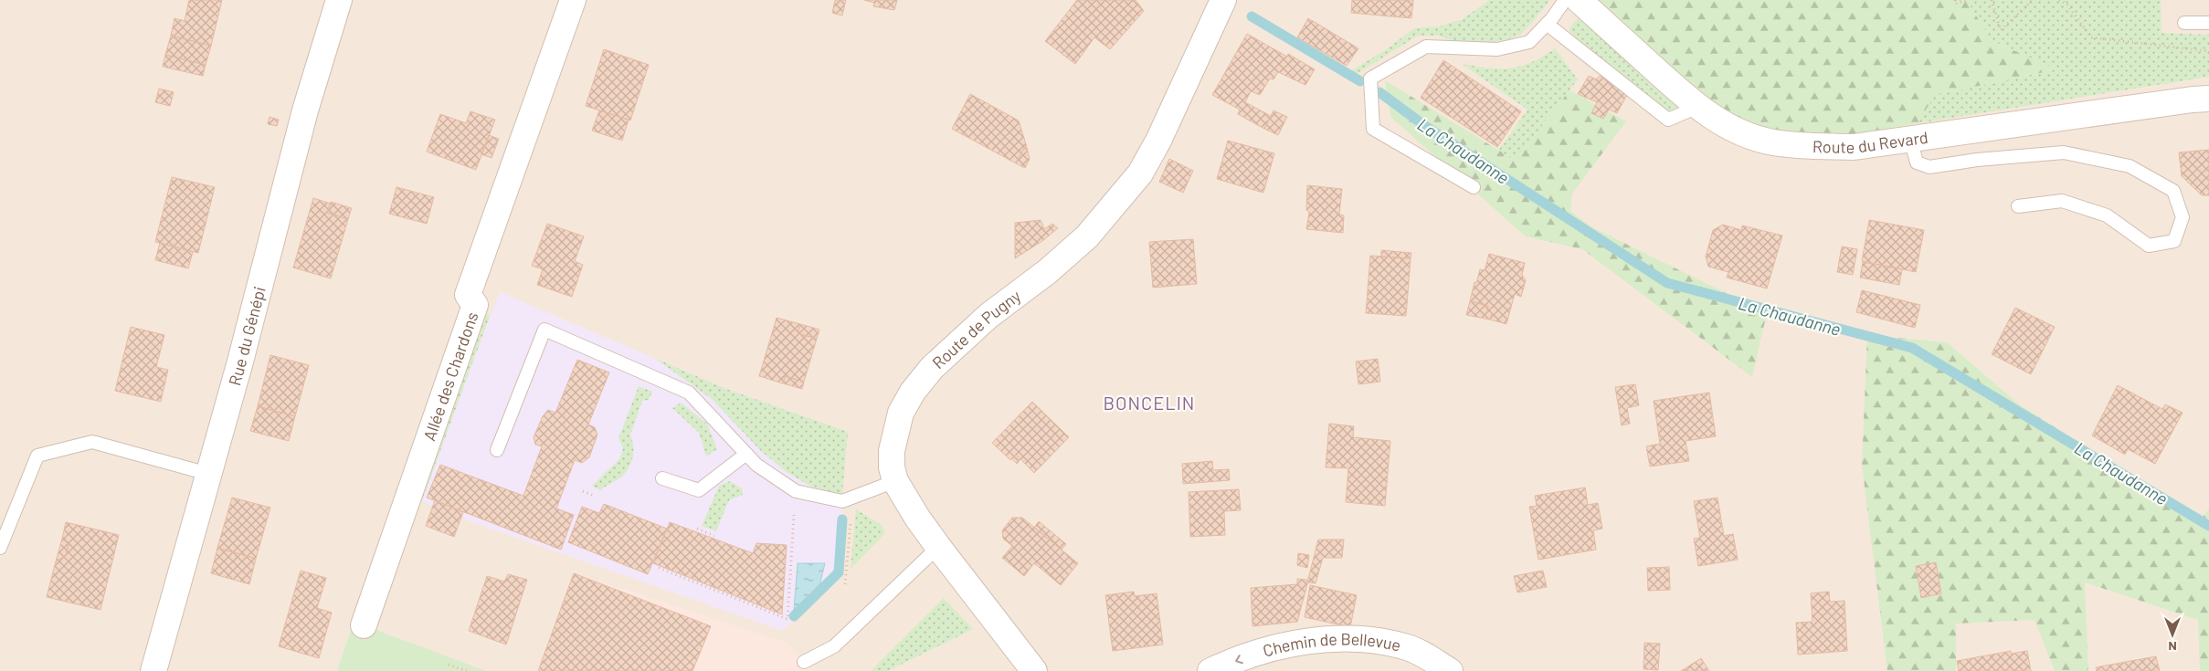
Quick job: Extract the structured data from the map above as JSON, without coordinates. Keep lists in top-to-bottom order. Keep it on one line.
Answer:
{"streets":{"street":["Route du Revard","Route de Pugny","Rue du Génépi","Allée des Chardons","Chemin de Bellevue"]},"one_way":["Chemin de Bellevue"],"districts":["BONCELIN"],"water":["La Chaudanne"],"north":"bottom"}
